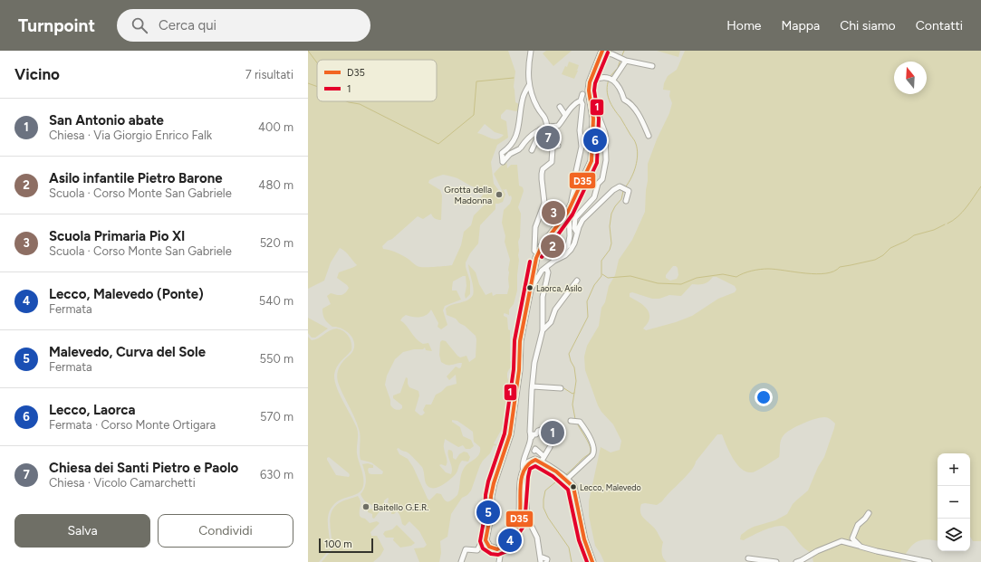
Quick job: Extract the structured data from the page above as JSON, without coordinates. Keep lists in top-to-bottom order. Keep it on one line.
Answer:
{"places":["Grotta della Madonna","Laorca, Asilo","Lecco, Malevedo","Baitello G.E.R."],"lines":["transit line D35","transit line 1"],"legend":["D35","1"],"scale_bar":"100 m","north":"top","page":{"header":"Turnpoint","search":"Cerca qui","nav":["Home","Mappa","Chi siamo","Contatti"],"heading":["Vicino","7 risultati"],"list":[{"mark":"1","name":"San Antonio abate","note":"Chiesa · Via Giorgio Enrico Falk","value":"400 m"},{"mark":"2","name":"Asilo infantile Pietro Barone","note":"Scuola · Corso Monte San Gabriele","value":"480 m"},{"mark":"3","name":"Scuola Primaria Pio XI","note":"Scuola · Corso Monte San Gabriele","value":"520 m"},{"mark":"4","name":"Lecco, Malevedo (Ponte)","note":"Fermata","value":"540 m"},{"mark":"5","name":"Malevedo, Curva del Sole","note":"Fermata","value":"550 m"},{"mark":"6","name":"Lecco, Laorca","note":"Fermata · Corso Monte Ortigara","value":"570 m"},{"mark":"7","name":"Chiesa dei Santi Pietro e Paolo","note":"Chiesa · Vicolo Camarchetti","value":"630 m"}],"pins":["7","6","3","2","1","5","4"],"map_buttons":["+","−"],"buttons":["Salva","Condividi"],"scale":"100 m"}}
